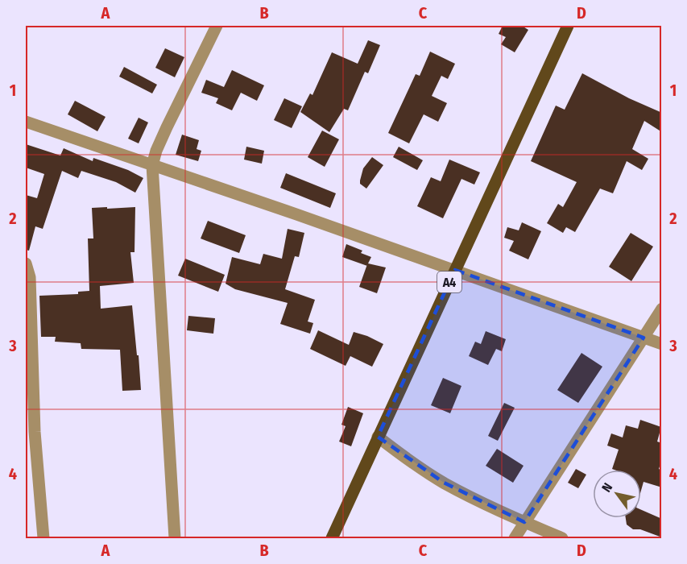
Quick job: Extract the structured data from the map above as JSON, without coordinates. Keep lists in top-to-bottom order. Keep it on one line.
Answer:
{"streets":{"main road":["A4"]},"north":"top left","grid":{"columns":["A","B","C","D"],"rows":["1","2","3","4"]}}
